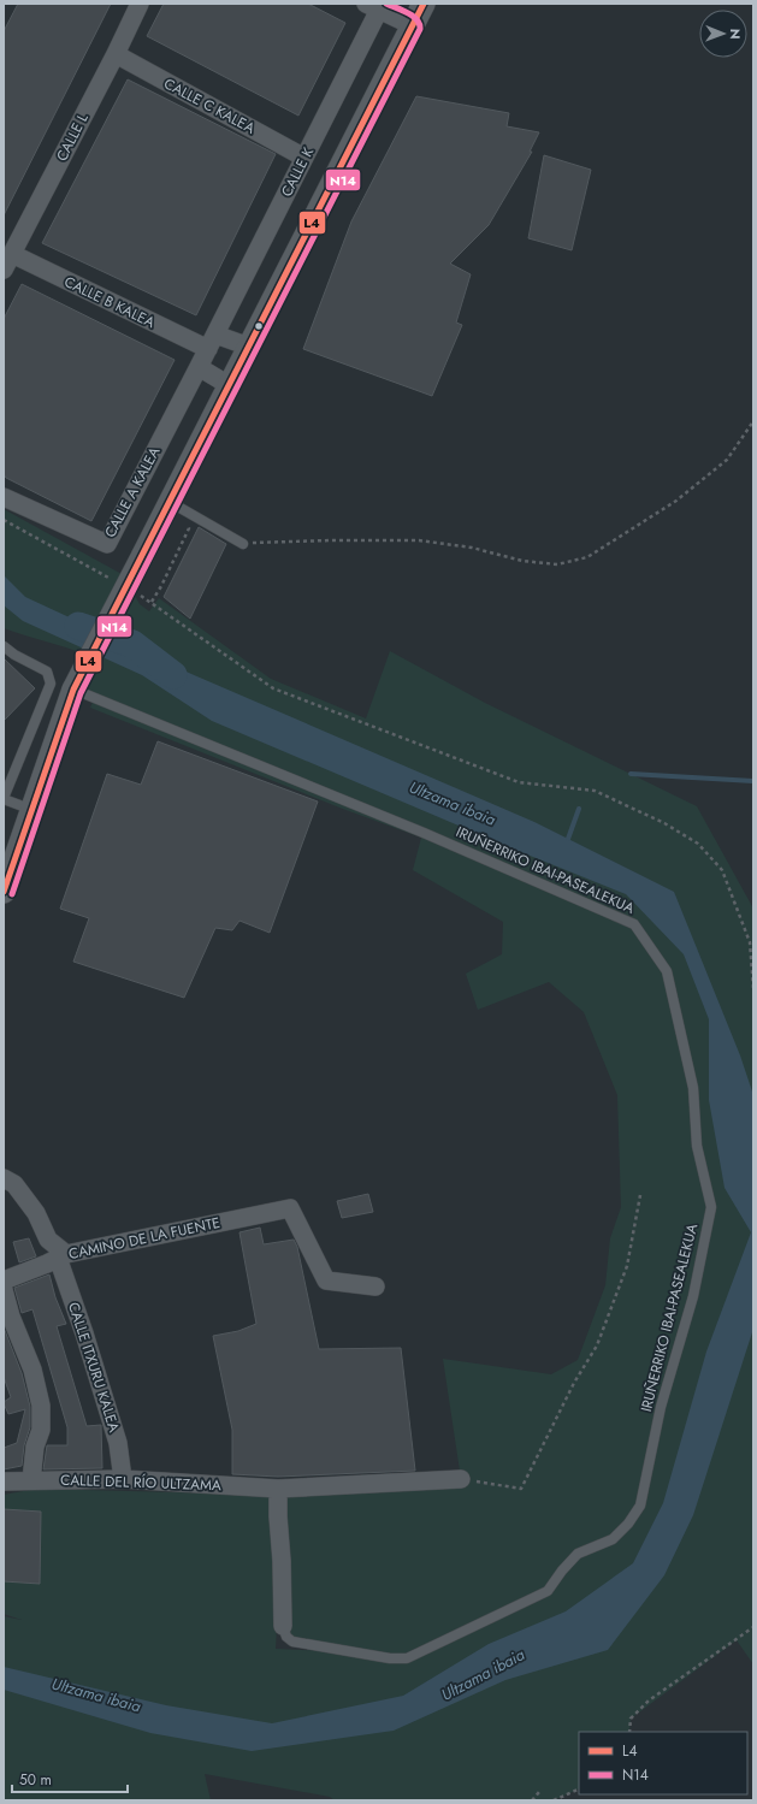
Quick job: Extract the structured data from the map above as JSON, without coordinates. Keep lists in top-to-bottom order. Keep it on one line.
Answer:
{"streets":{"street":["CALLE C KALEA","CALLE L","CALLE K","CALLE B KALEA","CALLE A KALEA","CAMINO DE LA FUENTE","CALLE ITXURU KALEA","CALLE DEL RÍO ULTZAMA"],"lane":["IRUÑERRIKO IBAI-PASEALEKUA"]},"crossings":[["CALLE C KALEA","CALLE L"],["CALLE C KALEA","CALLE K"],["CALLE L","CALLE B KALEA"],["CALLE K","CALLE B KALEA"],["CALLE K","CALLE A KALEA"],["CAMINO DE LA FUENTE","CALLE ITXURU KALEA"],["CALLE ITXURU KALEA","CALLE DEL RÍO ULTZAMA"]],"water":["Ultzama ibaia"],"lines":["transit line L4","transit line N14"],"legend":["L4","N14"],"scale_bar":"50 m","north":"right"}
